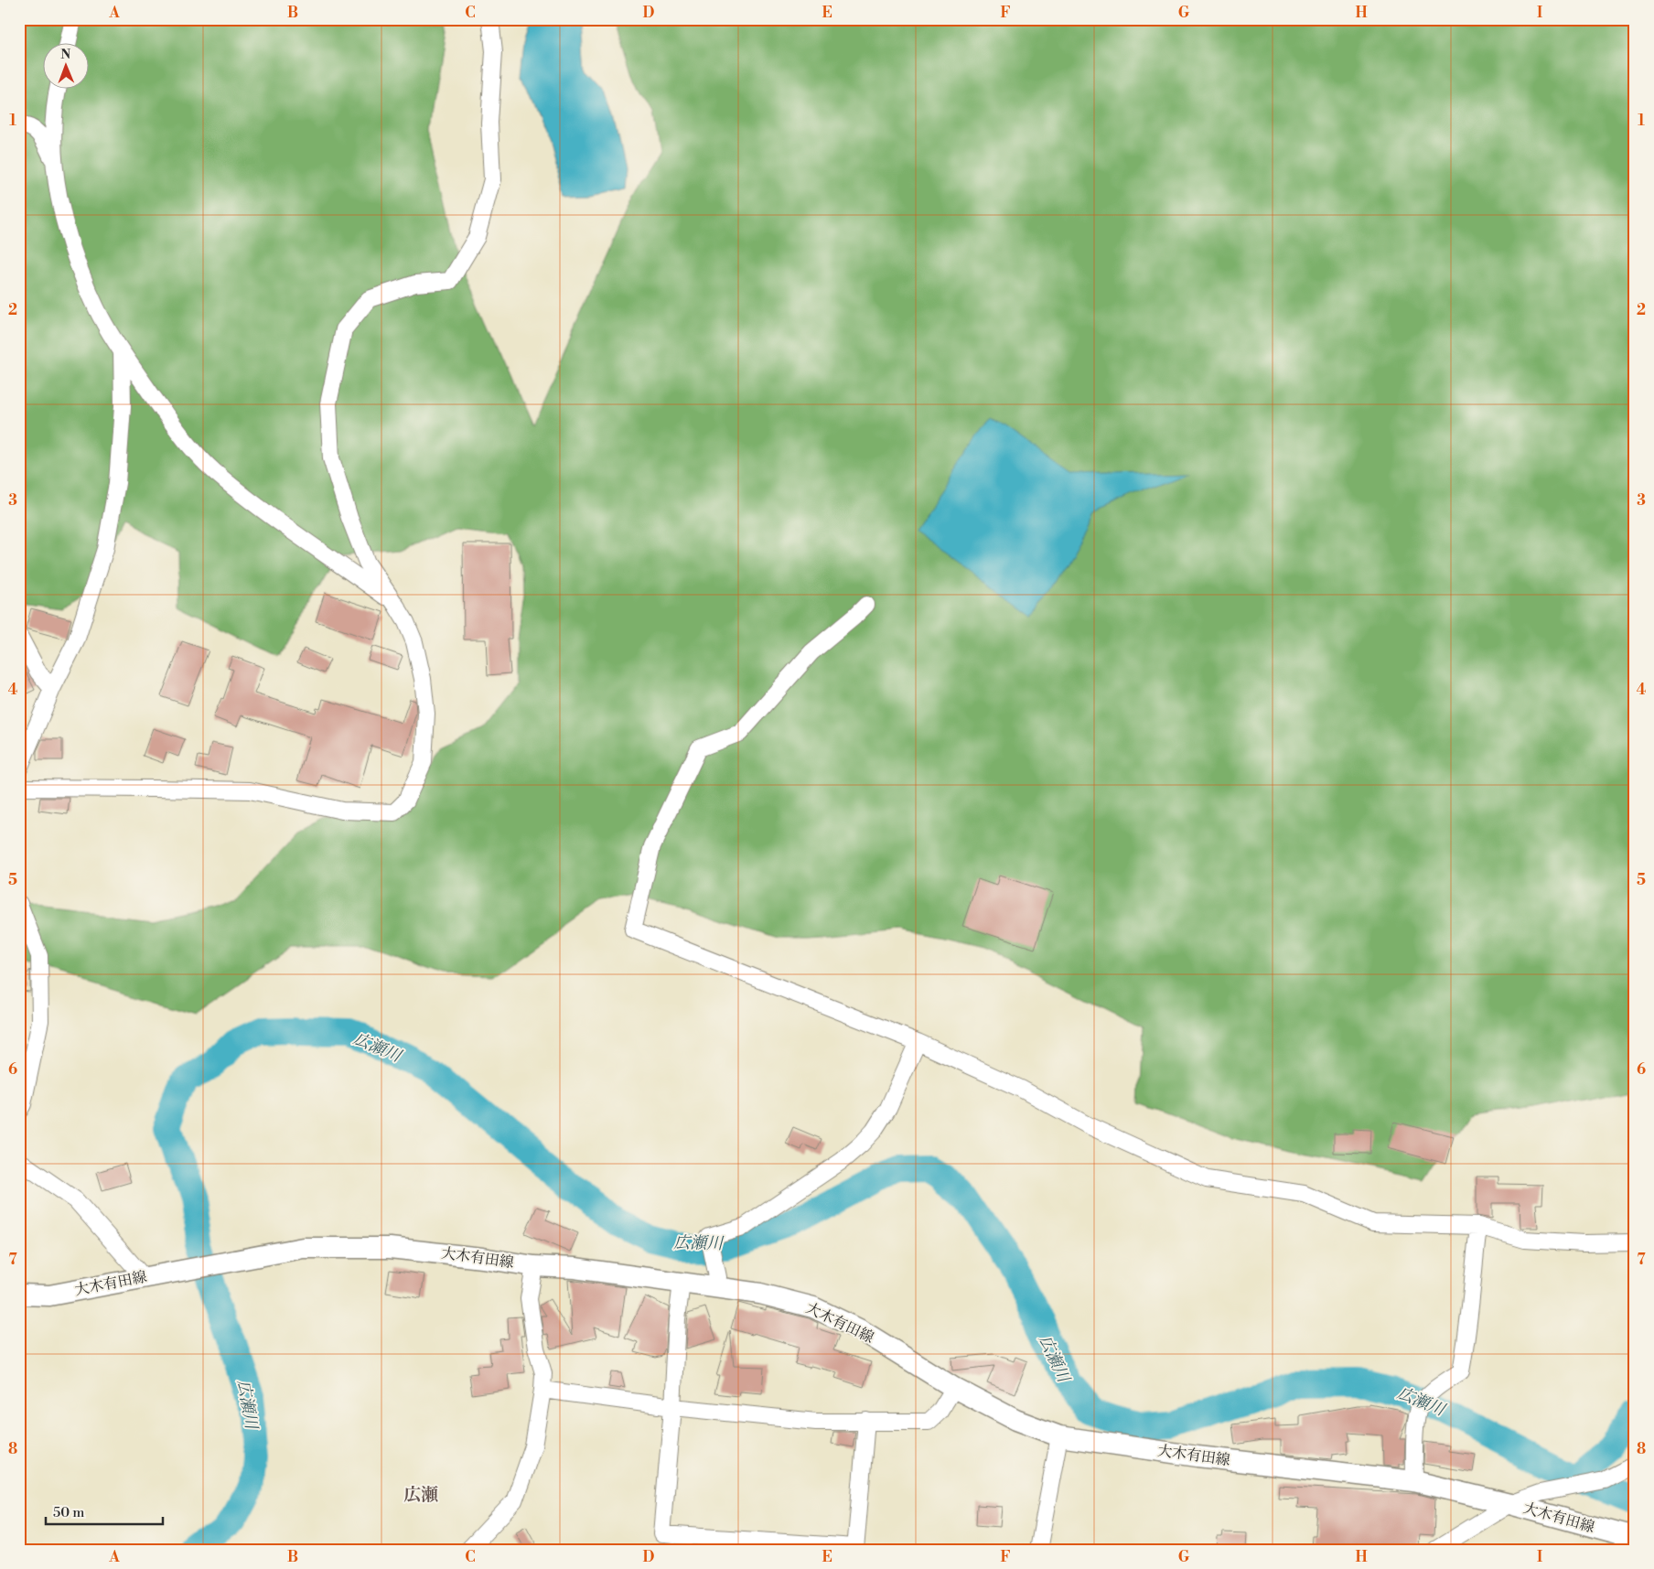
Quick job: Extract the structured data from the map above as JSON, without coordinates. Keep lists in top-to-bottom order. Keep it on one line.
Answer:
{"streets":{"main road":["大木有田線"]},"districts":["広瀬"],"water":["広瀬川"],"scale_bar":"50 m","north":"top","grid":{"columns":["A","B","C","D","E","F","G","H","I"],"rows":["1","2","3","4","5","6","7","8"]}}
